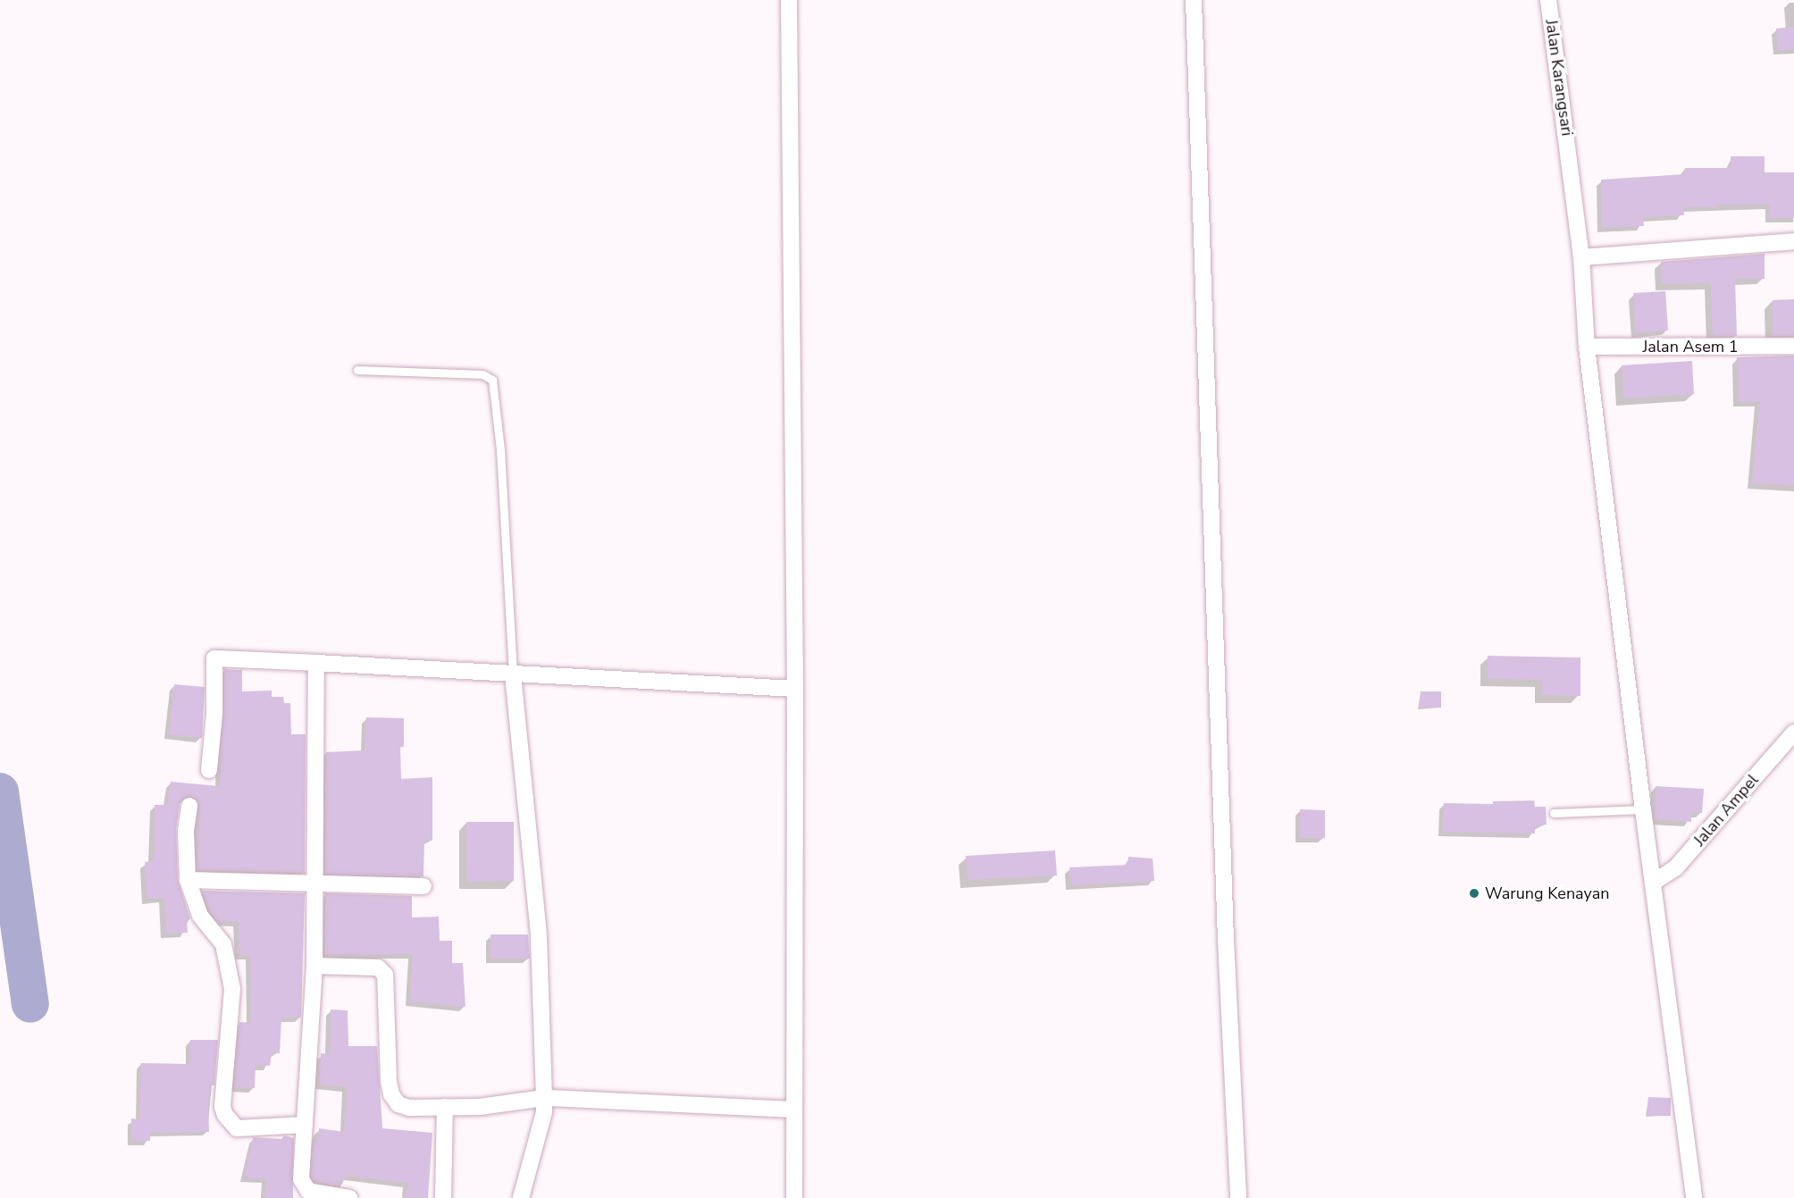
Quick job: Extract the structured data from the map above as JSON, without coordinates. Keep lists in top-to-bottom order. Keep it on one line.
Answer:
{"streets":{"street":["Jalan Karangsari","Jalan Asem 1","Jalan Ampel"]},"crossings":[["Jalan Karangsari","Jalan Asem 1"],["Jalan Karangsari","Jalan Ampel"]],"places":["Warung Kenayan"]}
